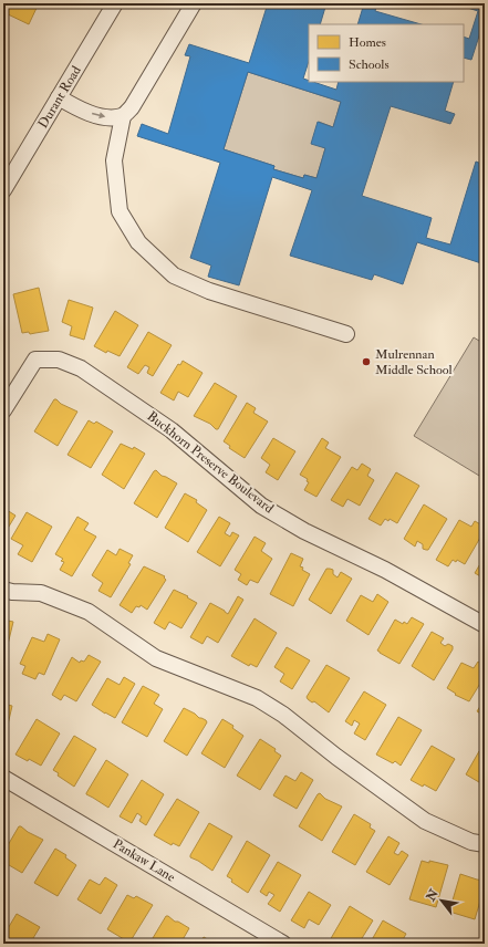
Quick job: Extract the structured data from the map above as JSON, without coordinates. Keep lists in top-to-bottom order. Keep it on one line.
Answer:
{"streets":{"street":["Durant Road","Buckhorn Preserve Boulevard","Pankaw Lane"]},"places":["Mulrennan Middle School"],"legend":["Homes","Schools"],"north":"top left"}
